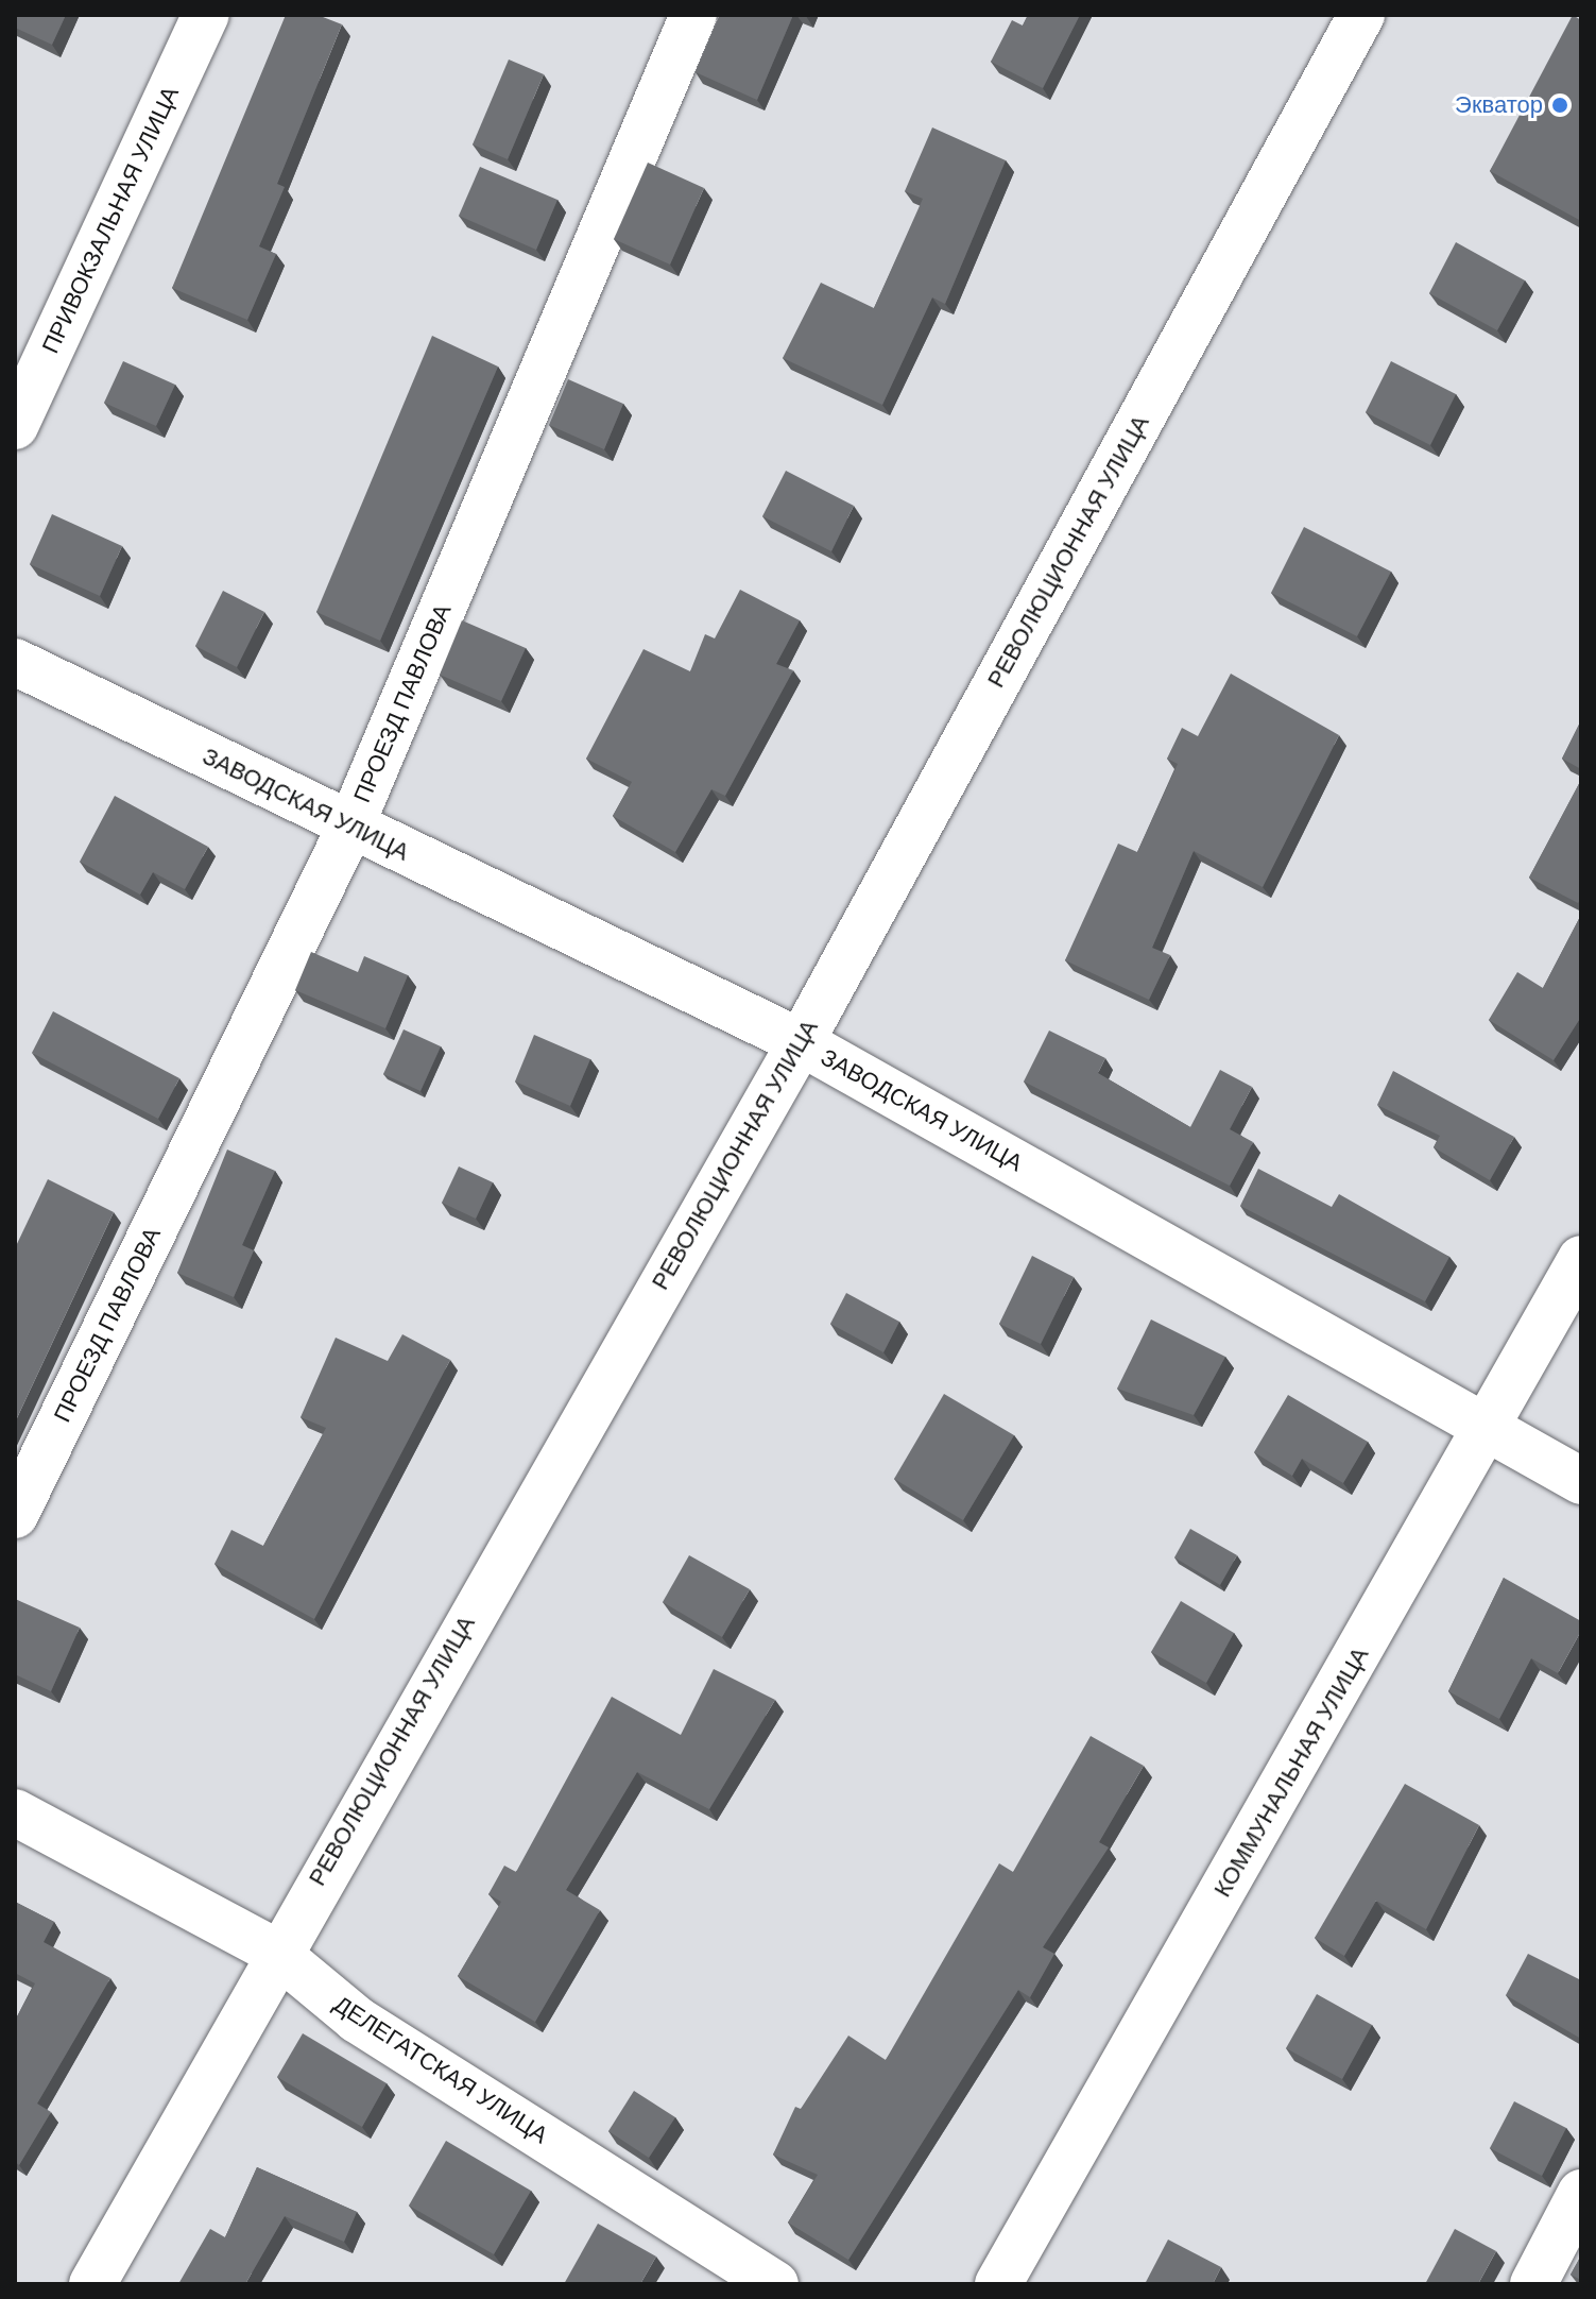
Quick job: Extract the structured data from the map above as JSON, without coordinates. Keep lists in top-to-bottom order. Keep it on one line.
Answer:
{"streets":{"street":["ПРИВОКЗАЛЬНАЯ УЛИЦА","РЕВОЛЮЦИОННАЯ УЛИЦА","ПРОЕЗД ПАВЛОВА","ЗАВОДСКАЯ УЛИЦА","КОММУНАЛЬНАЯ УЛИЦА","ДЕЛЕГАТСКАЯ УЛИЦА"]},"crossings":[["РЕВОЛЮЦИОННАЯ УЛИЦА","ЗАВОДСКАЯ УЛИЦА"],["РЕВОЛЮЦИОННАЯ УЛИЦА","ДЕЛЕГАТСКАЯ УЛИЦА"],["ПРОЕЗД ПАВЛОВА","ЗАВОДСКАЯ УЛИЦА"],["ЗАВОДСКАЯ УЛИЦА","КОММУНАЛЬНАЯ УЛИЦА"]],"places":["Экватор"]}
